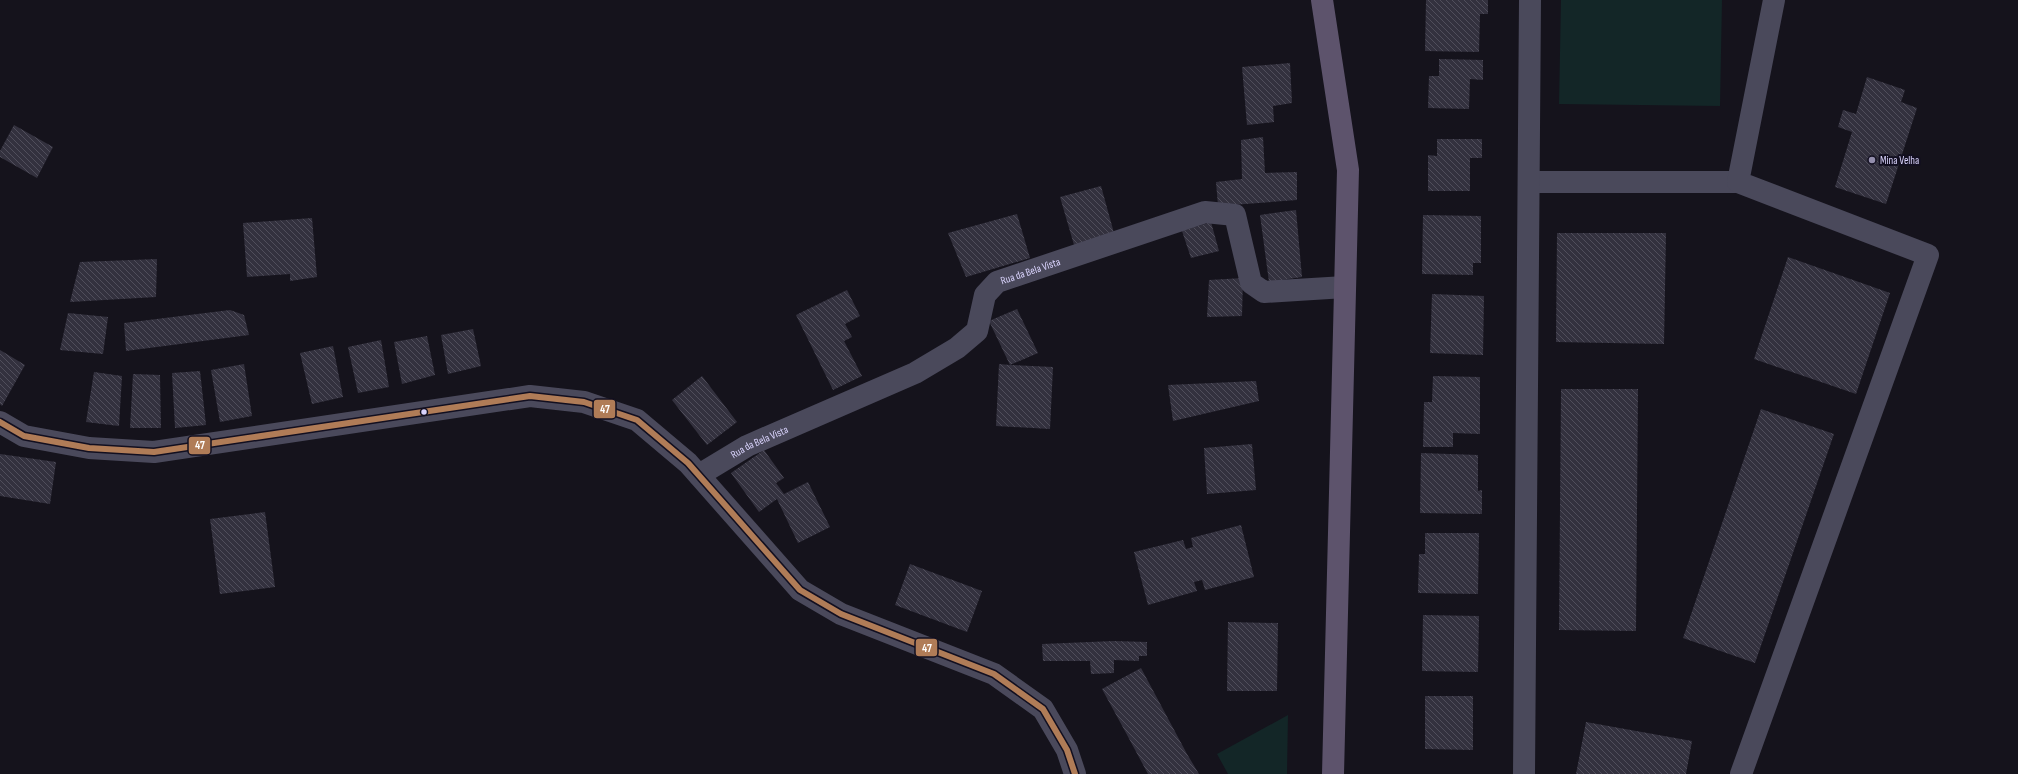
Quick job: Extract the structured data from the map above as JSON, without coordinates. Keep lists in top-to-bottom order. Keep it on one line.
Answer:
{"streets":{"street":["Rua da Bela Vista"]},"places":["Mina Velha"],"lines":["transit line 47"]}
